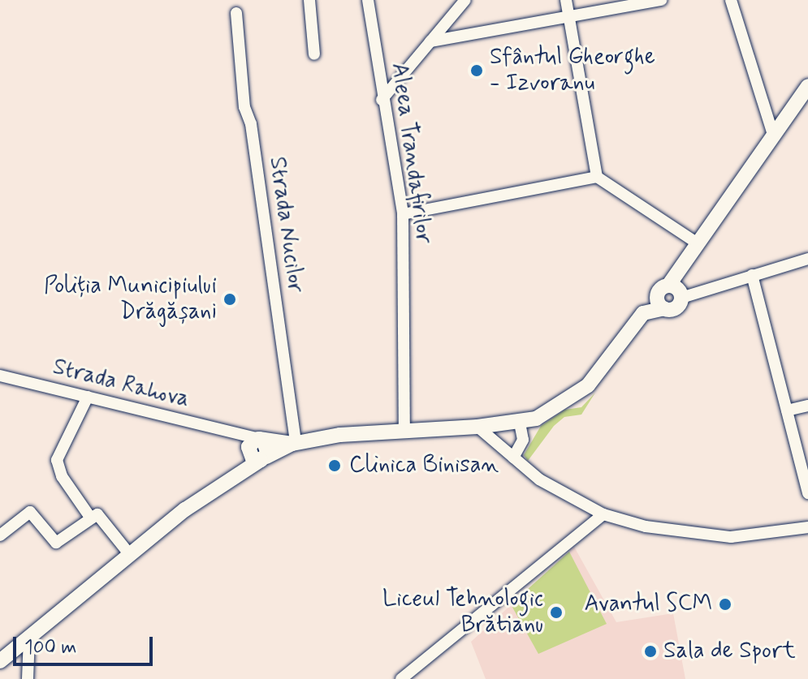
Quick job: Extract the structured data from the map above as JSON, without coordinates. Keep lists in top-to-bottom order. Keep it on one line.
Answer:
{"streets":{"street":["Aleea Trandafirilor","Strada Nucilor","Strada Rahova"]},"places":["Sfântul Gheorghe - Izvoranu","Poliția Municipiului Drăgășani","Clinica Binisan","Avantul SCM","Liceul Tehnologic Brătianu","Sala de Sport"],"scale_bar":"100 m"}
